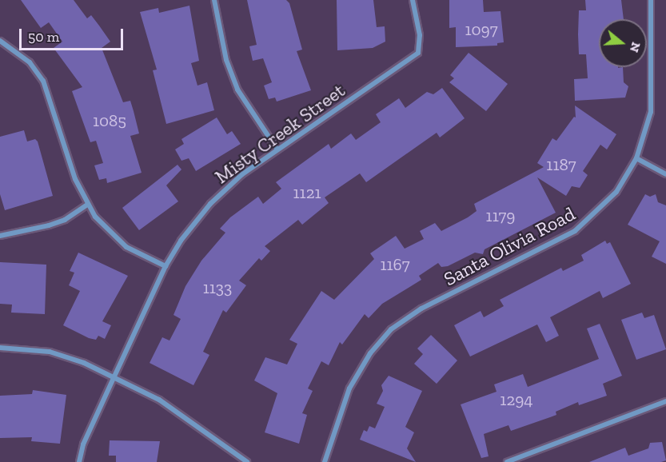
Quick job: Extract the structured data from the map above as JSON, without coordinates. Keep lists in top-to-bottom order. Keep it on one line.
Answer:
{"streets":{"street":["Misty Creek Street","Santa Olivia Road"]},"house_numbers":["1097","1085","1187","1121","1179","1167","1133","1294"],"scale_bar":"50 m","north":"right"}
